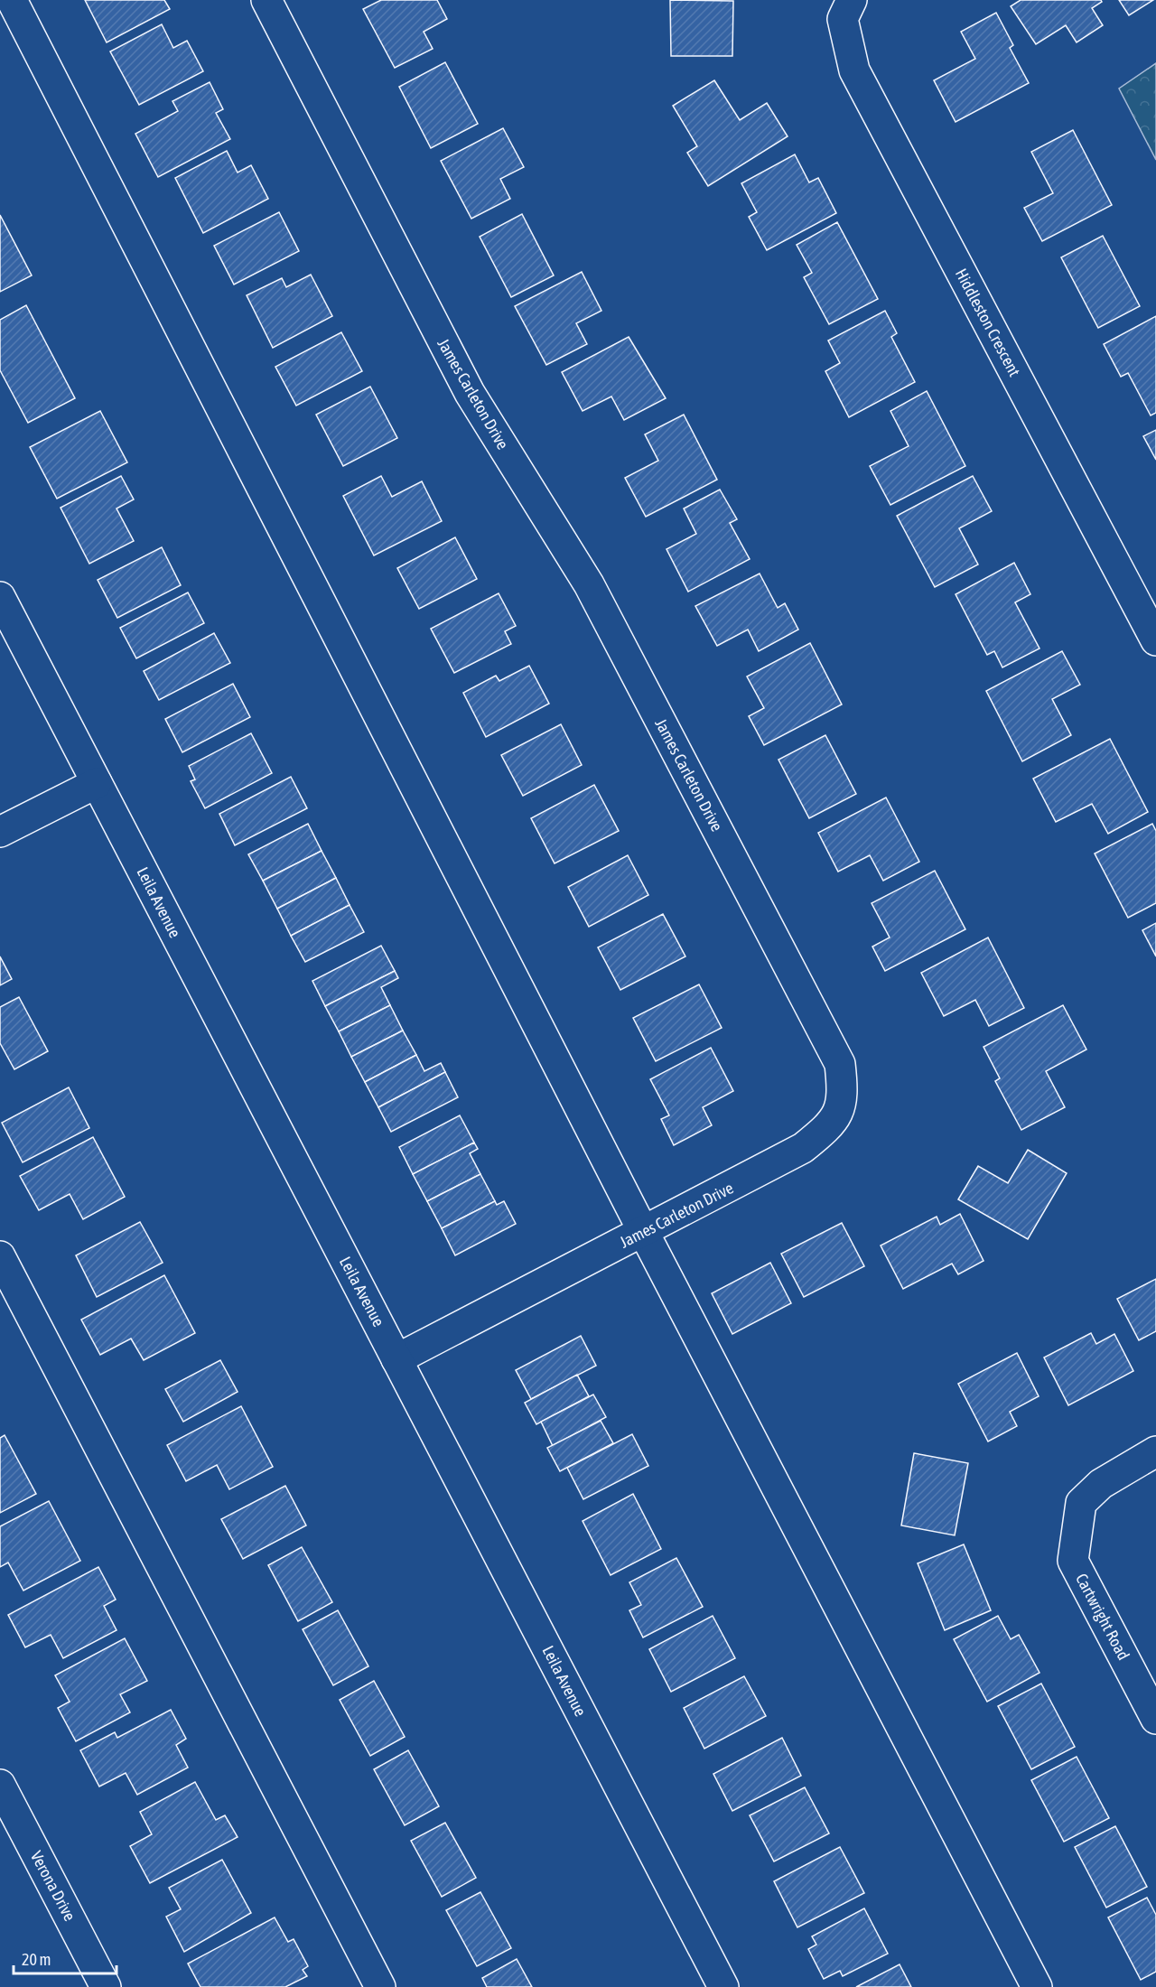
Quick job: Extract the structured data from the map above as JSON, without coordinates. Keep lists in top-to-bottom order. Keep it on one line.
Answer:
{"streets":{"street":["Hiddleston Crescent","James Carleton Drive","Leila Avenue","Cartwright Road","Verona Drive"]},"crossings":[["James Carleton Drive","Leila Avenue"]],"scale_bar":"20 m"}
